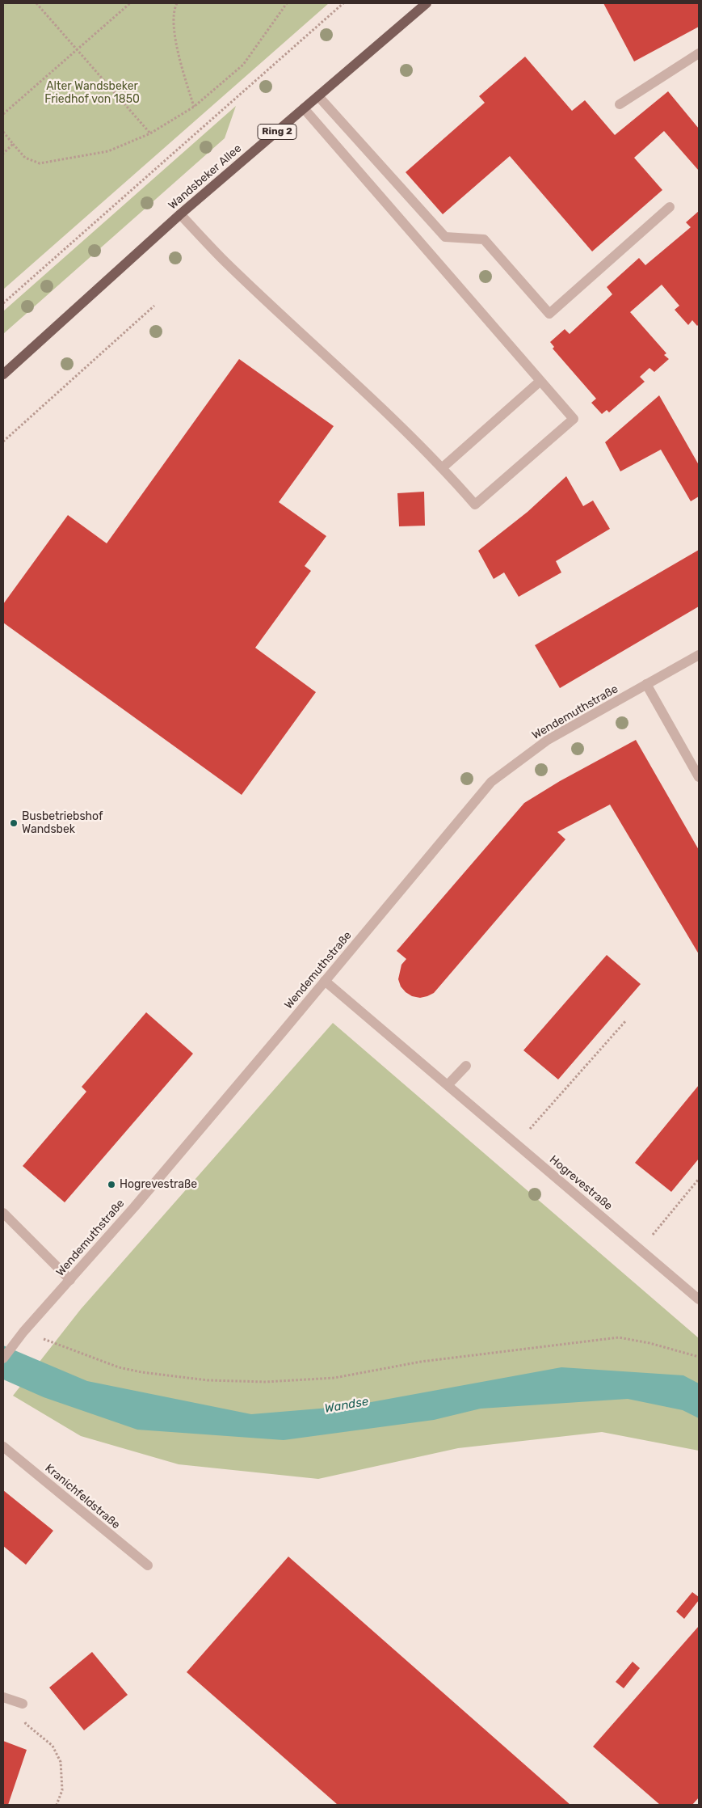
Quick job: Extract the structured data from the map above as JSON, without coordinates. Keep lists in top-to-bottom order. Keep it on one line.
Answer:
{"streets":{"main road":["Ring 2","Wandsbeker Allee"],"street":["Wendemuthstraße","Hogrevestraße","Kranichfeldstraße"]},"crossings":[["Wendemuthstraße","Hogrevestraße"]],"water":["Wandse"],"parks":["Alter Wandsbeker Friedhof von 1850"],"places":["Busbetriebshof Wandsbek","Hogrevestraße"]}
